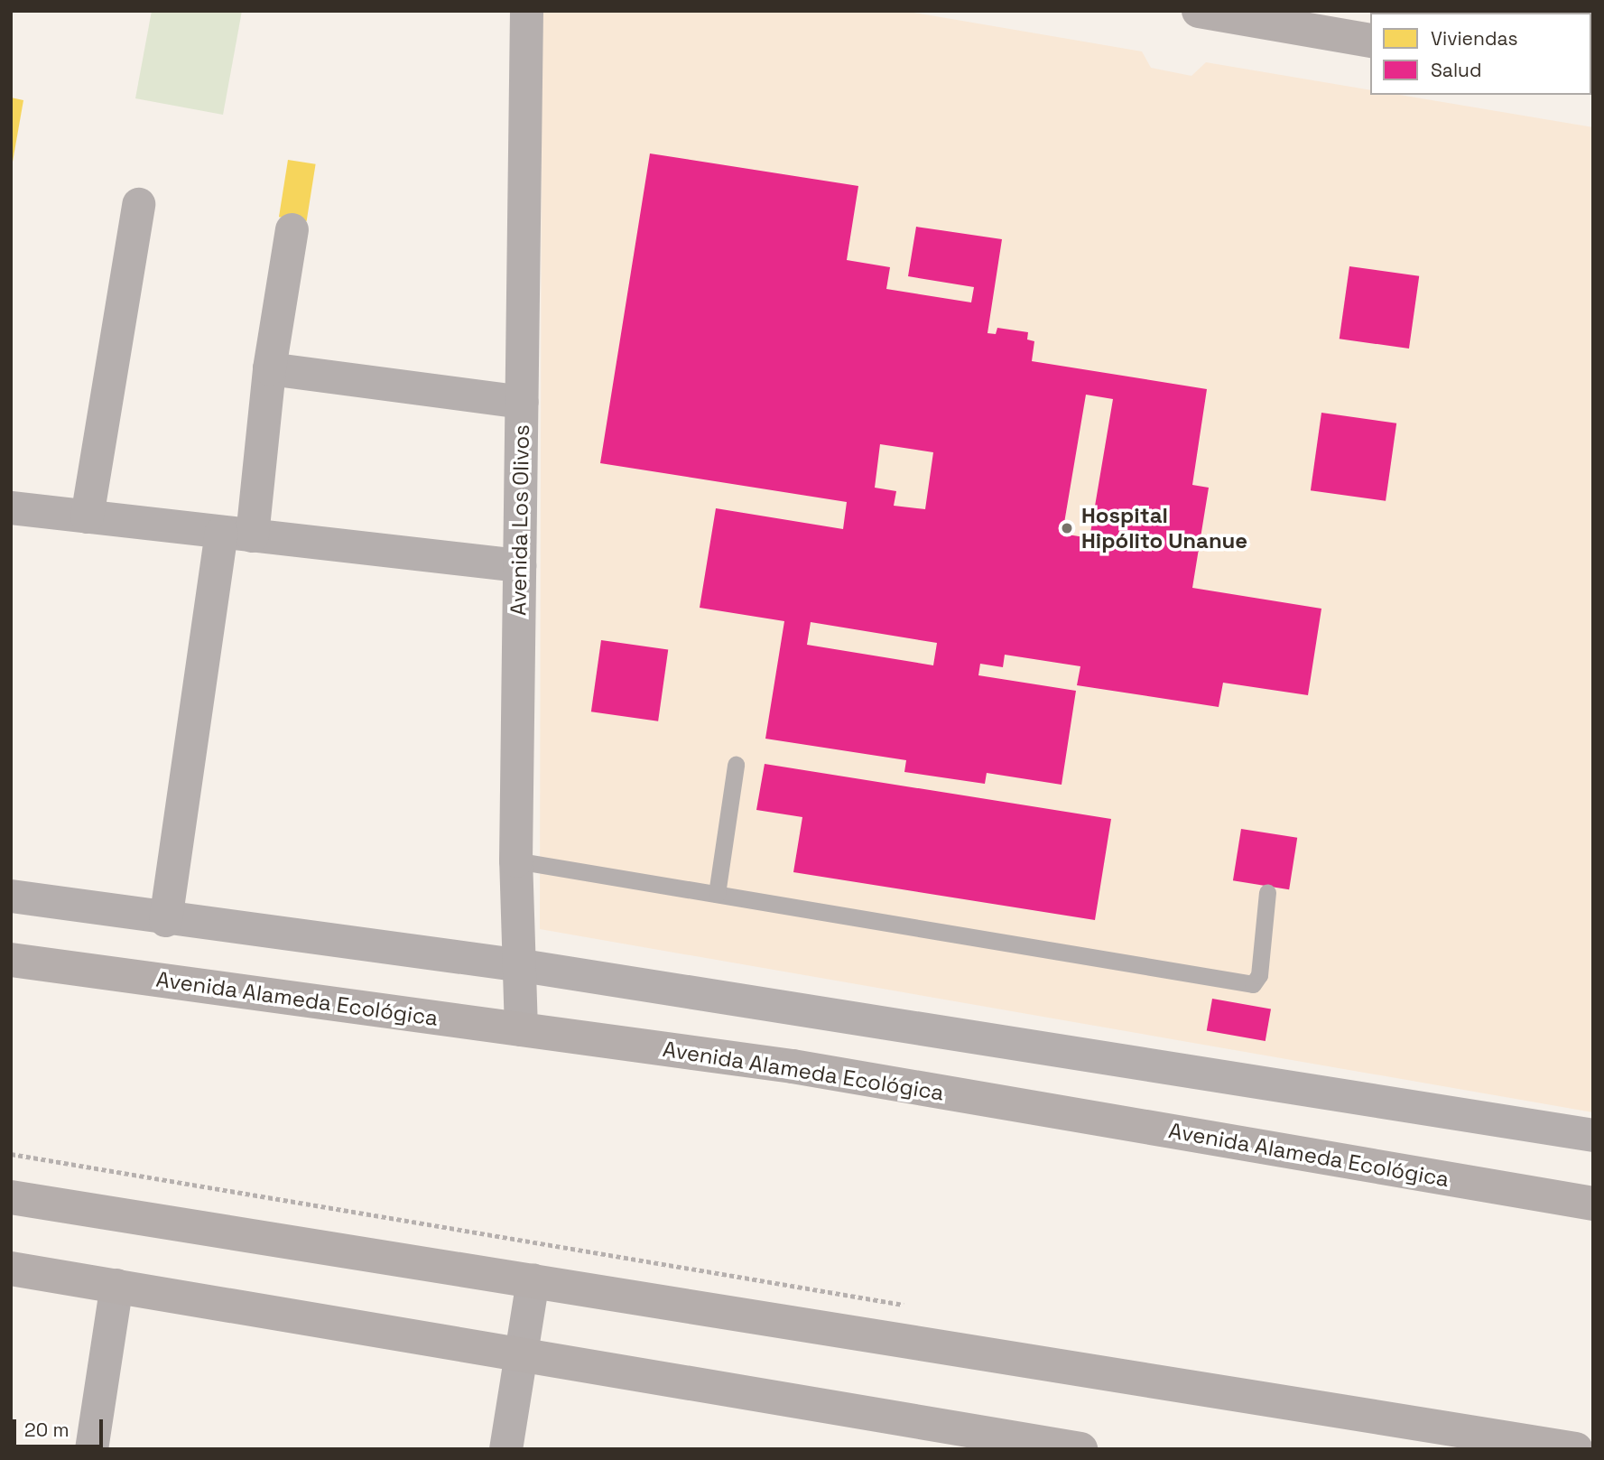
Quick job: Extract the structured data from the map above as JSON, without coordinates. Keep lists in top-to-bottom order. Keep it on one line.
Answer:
{"streets":{"main road":["Avenida Alameda Ecológica"],"street":["Avenida Los Olivos"]},"crossings":[["Avenida Los Olivos","Avenida Alameda Ecológica"]],"places":["Hospital Hipólito Unanue"],"legend":["Viviendas","Salud"],"scale_bar":"20 m"}
